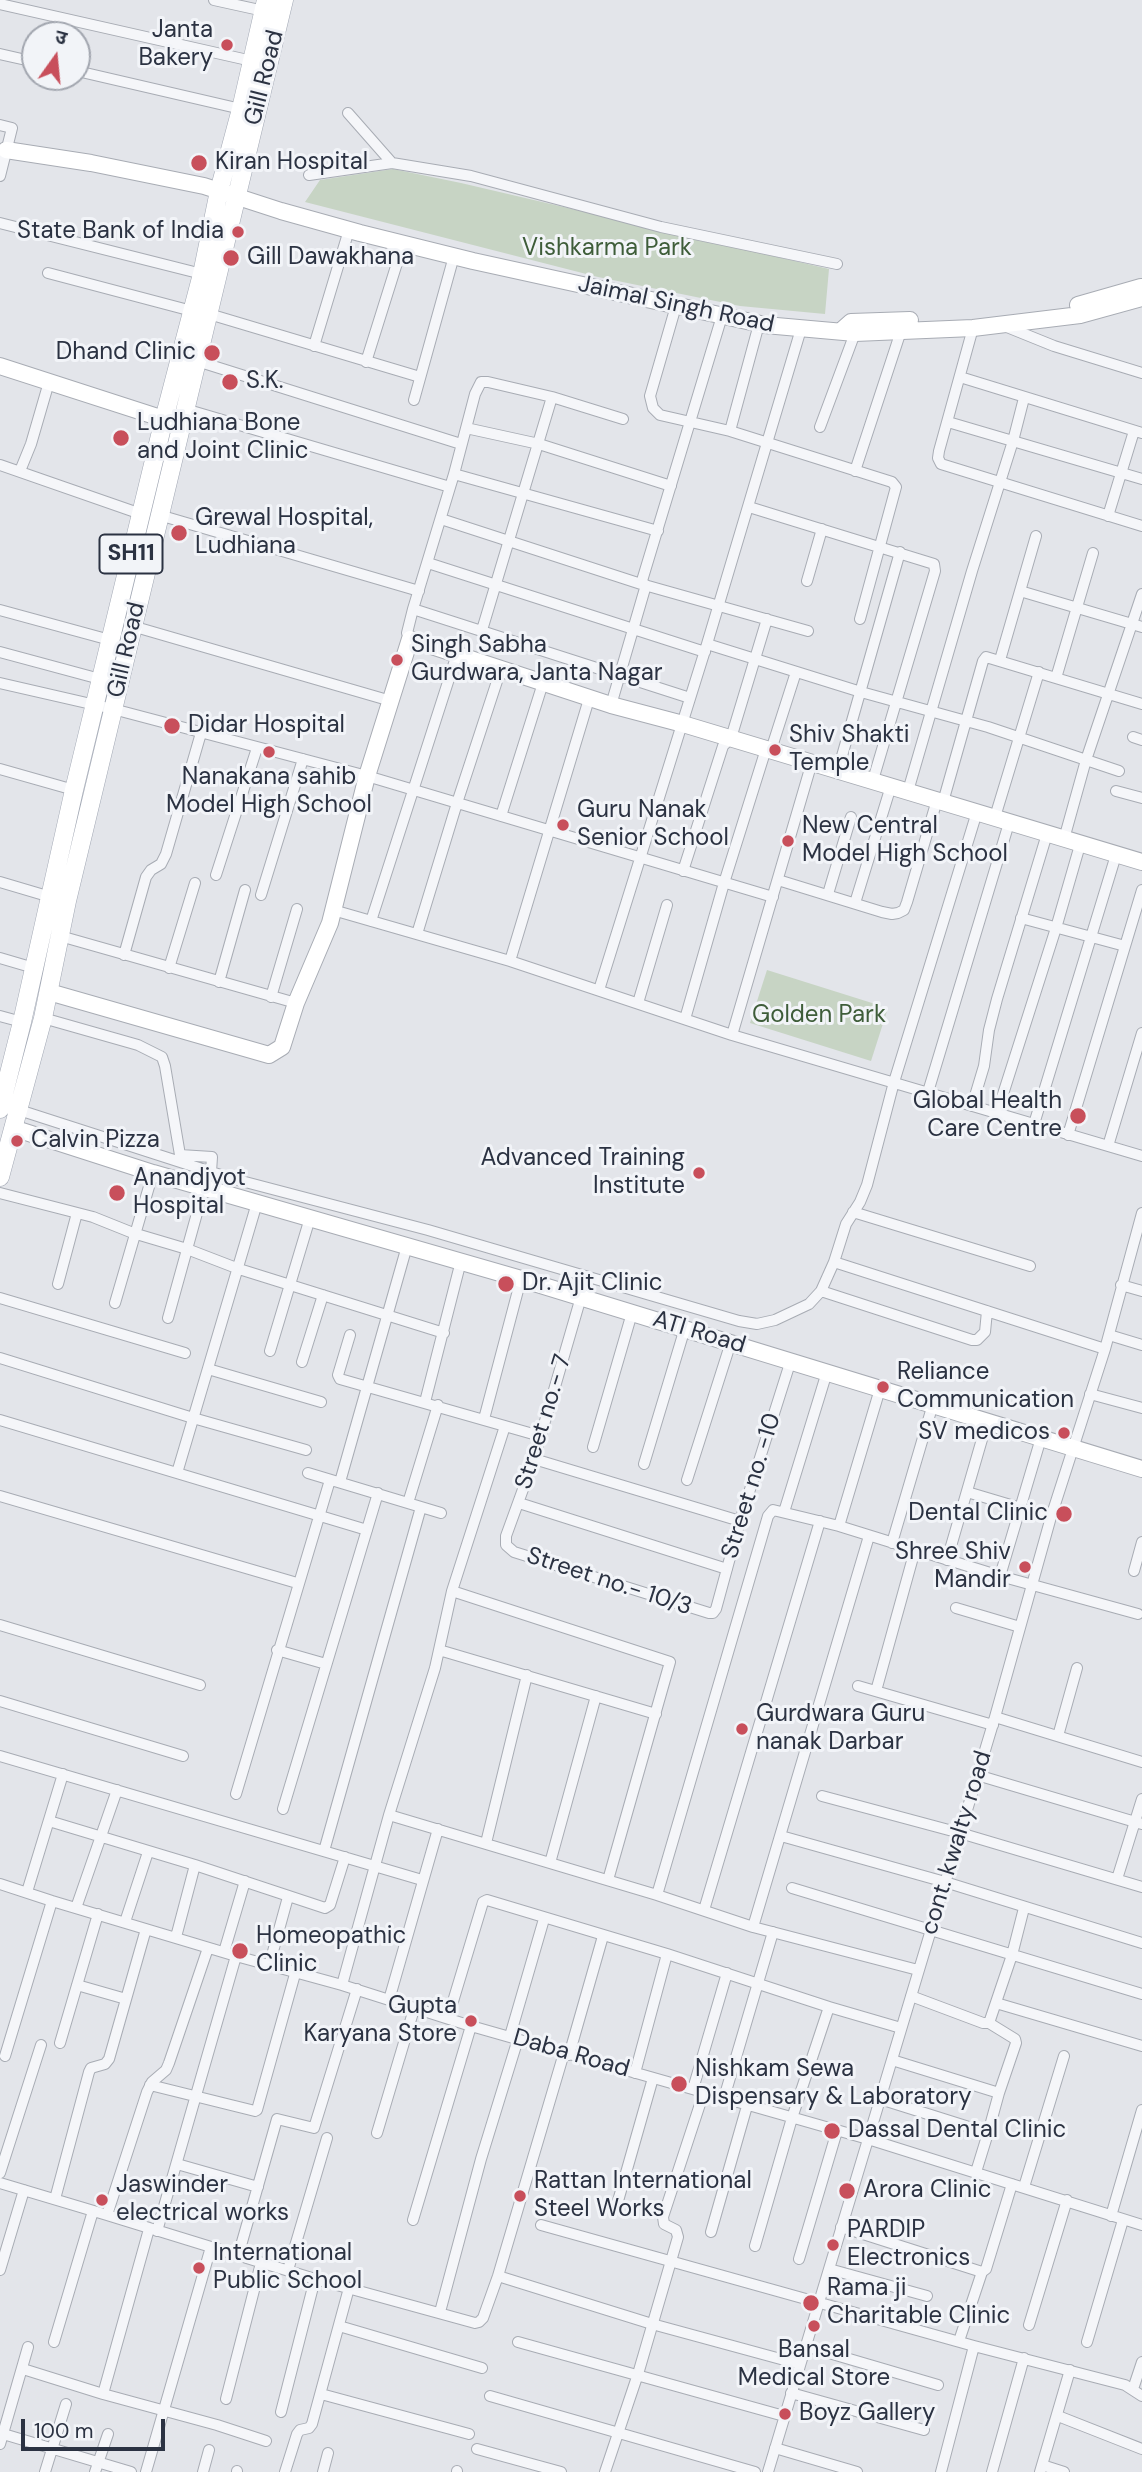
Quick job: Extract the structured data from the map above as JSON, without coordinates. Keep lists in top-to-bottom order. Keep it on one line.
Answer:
{"streets":{"main road":["Gill Road","SH11"],"street":["Jaimal Singh Road","ATI Road","Street no.- 7","Street no. -10","Street no.- 10/3","cont. kwalty road","Daba Road"]},"crossings":[["Gill Road","Jaimal Singh Road"],["Gill Road","ATI Road"],["ATI Road","Street no.- 7"],["ATI Road","Street no. -10"],["ATI Road","cont. kwalty road"],["Street no.- 7","Street no.- 10/3"],["Street no. -10","Street no.- 10/3"],["cont. kwalty road","Daba Road"]],"parks":["Vishkarma Park","Golden Park"],"places":["Janta Bakery","Kiran Hospital","State Bank of India","Gill Dawakhana","Dhand Clinic","S.K.","Ludhiana Bone and Joint Clinic","Grewal Hospital, Ludhiana","Singh Sabha Gurdwara, Janta Nagar","Didar Hospital","Shiv Shakti Temple","Nanakana sahib Model High School","Guru Nanak Senior School","New Central Model High School","Global Health Care Centre","Calvin Pizza","Advanced Training Institute","Anandjyot Hospital","Dr. Ajit Clinic","Reliance Communication","SV medicos","Dental Clinic","Shree Shiv Mandir","Gurdwara Guru nanak Darbar","Homeopathic Clinic","Gupta Karyana Store","Nishkam Sewa Dispensary & Laboratory","Dassal Dental Clinic","Arora Clinic","Rattan International Steel Works","Jaswinder electrical works","PARDIP Electronics","International Public School","Rama ji Charitable Clinic","Bansal Medical Store","Boyz Gallery"],"scale_bar":"100 m","north":"top"}
